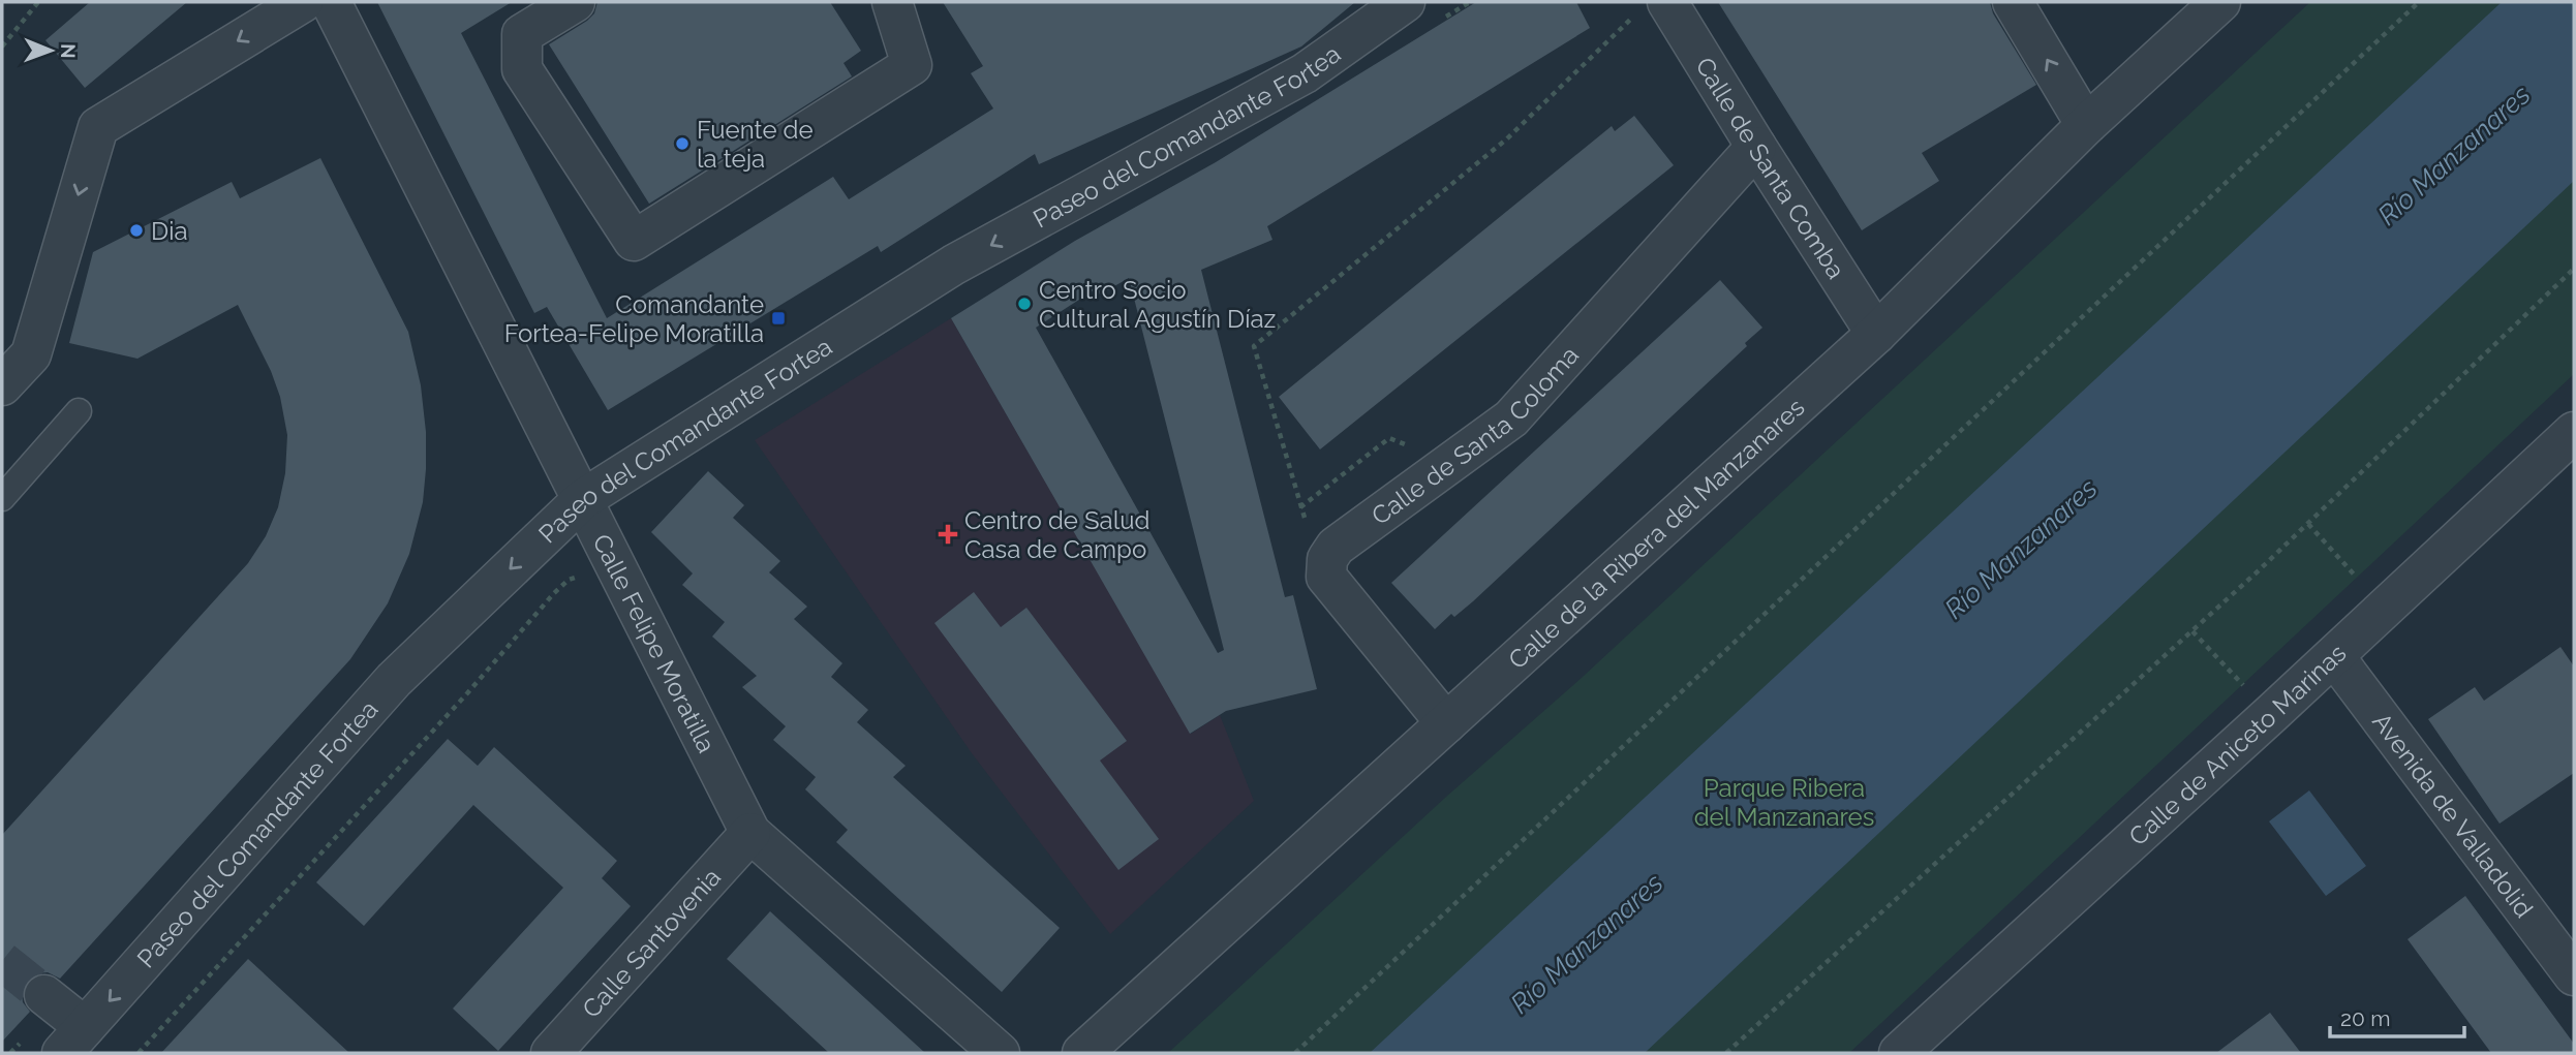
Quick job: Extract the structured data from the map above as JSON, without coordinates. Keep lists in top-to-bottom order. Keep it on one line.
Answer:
{"streets":{"street":["Paseo del Comandante Fortea","Calle de Santa Comba","Calle de Santa Coloma","Calle de la Ribera del Manzanares","Calle Felipe Moratilla","Calle de Aniceto Marinas","Avenida de Valladolid","Calle Santovenia"]},"crossings":[["Paseo del Comandante Fortea","Calle Felipe Moratilla"],["Calle de Santa Comba","Calle de Santa Coloma"],["Calle de Santa Comba","Calle de la Ribera del Manzanares"],["Calle Felipe Moratilla","Calle Santovenia"],["Calle de Aniceto Marinas","Avenida de Valladolid"]],"one_way":["Paseo del Comandante Fortea"],"water":["Río Manzanares"],"parks":["Parque Ribera del Manzanares"],"places":{"other":["Fuente de la teja","Dia","Centro Socio Cultural Agustín Díaz"],"transit":["Comandante Fortea-Felipe Moratilla"],"health":["Centro de Salud Casa de Campo"]},"scale_bar":"20 m","north":"right"}
